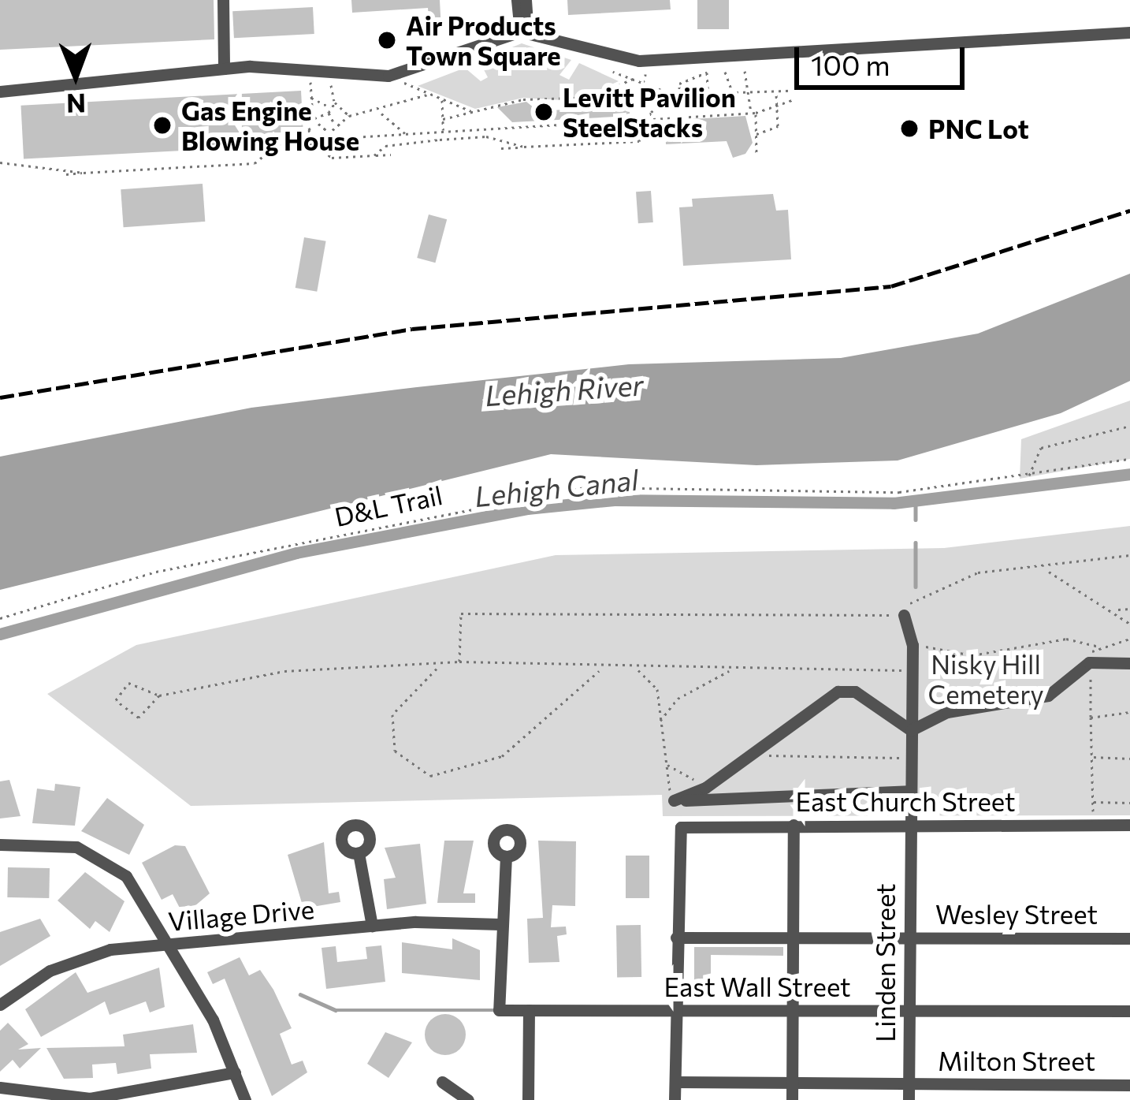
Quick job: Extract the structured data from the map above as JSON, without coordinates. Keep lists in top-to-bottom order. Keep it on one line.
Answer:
{"streets":{"street":["East Church Street","Wesley Street","Village Drive","Linden Street","East Wall Street","Milton Street"],"path":["D&L Trail"]},"crossings":[["East Church Street","Wesley Street"],["East Church Street","Linden Street"],["Wesley Street","Linden Street"],["Village Drive","East Wall Street"],["Linden Street","East Wall Street"],["Linden Street","Milton Street"]],"water":["Lehigh River","Lehigh Canal"],"parks":["Nisky Hill Cemetery"],"places":["Air Products Town Square","Levitt Pavilion SteelStacks","Gas Engine Blowing House","PNC Lot"],"scale_bar":"100 m","north":"bottom"}
